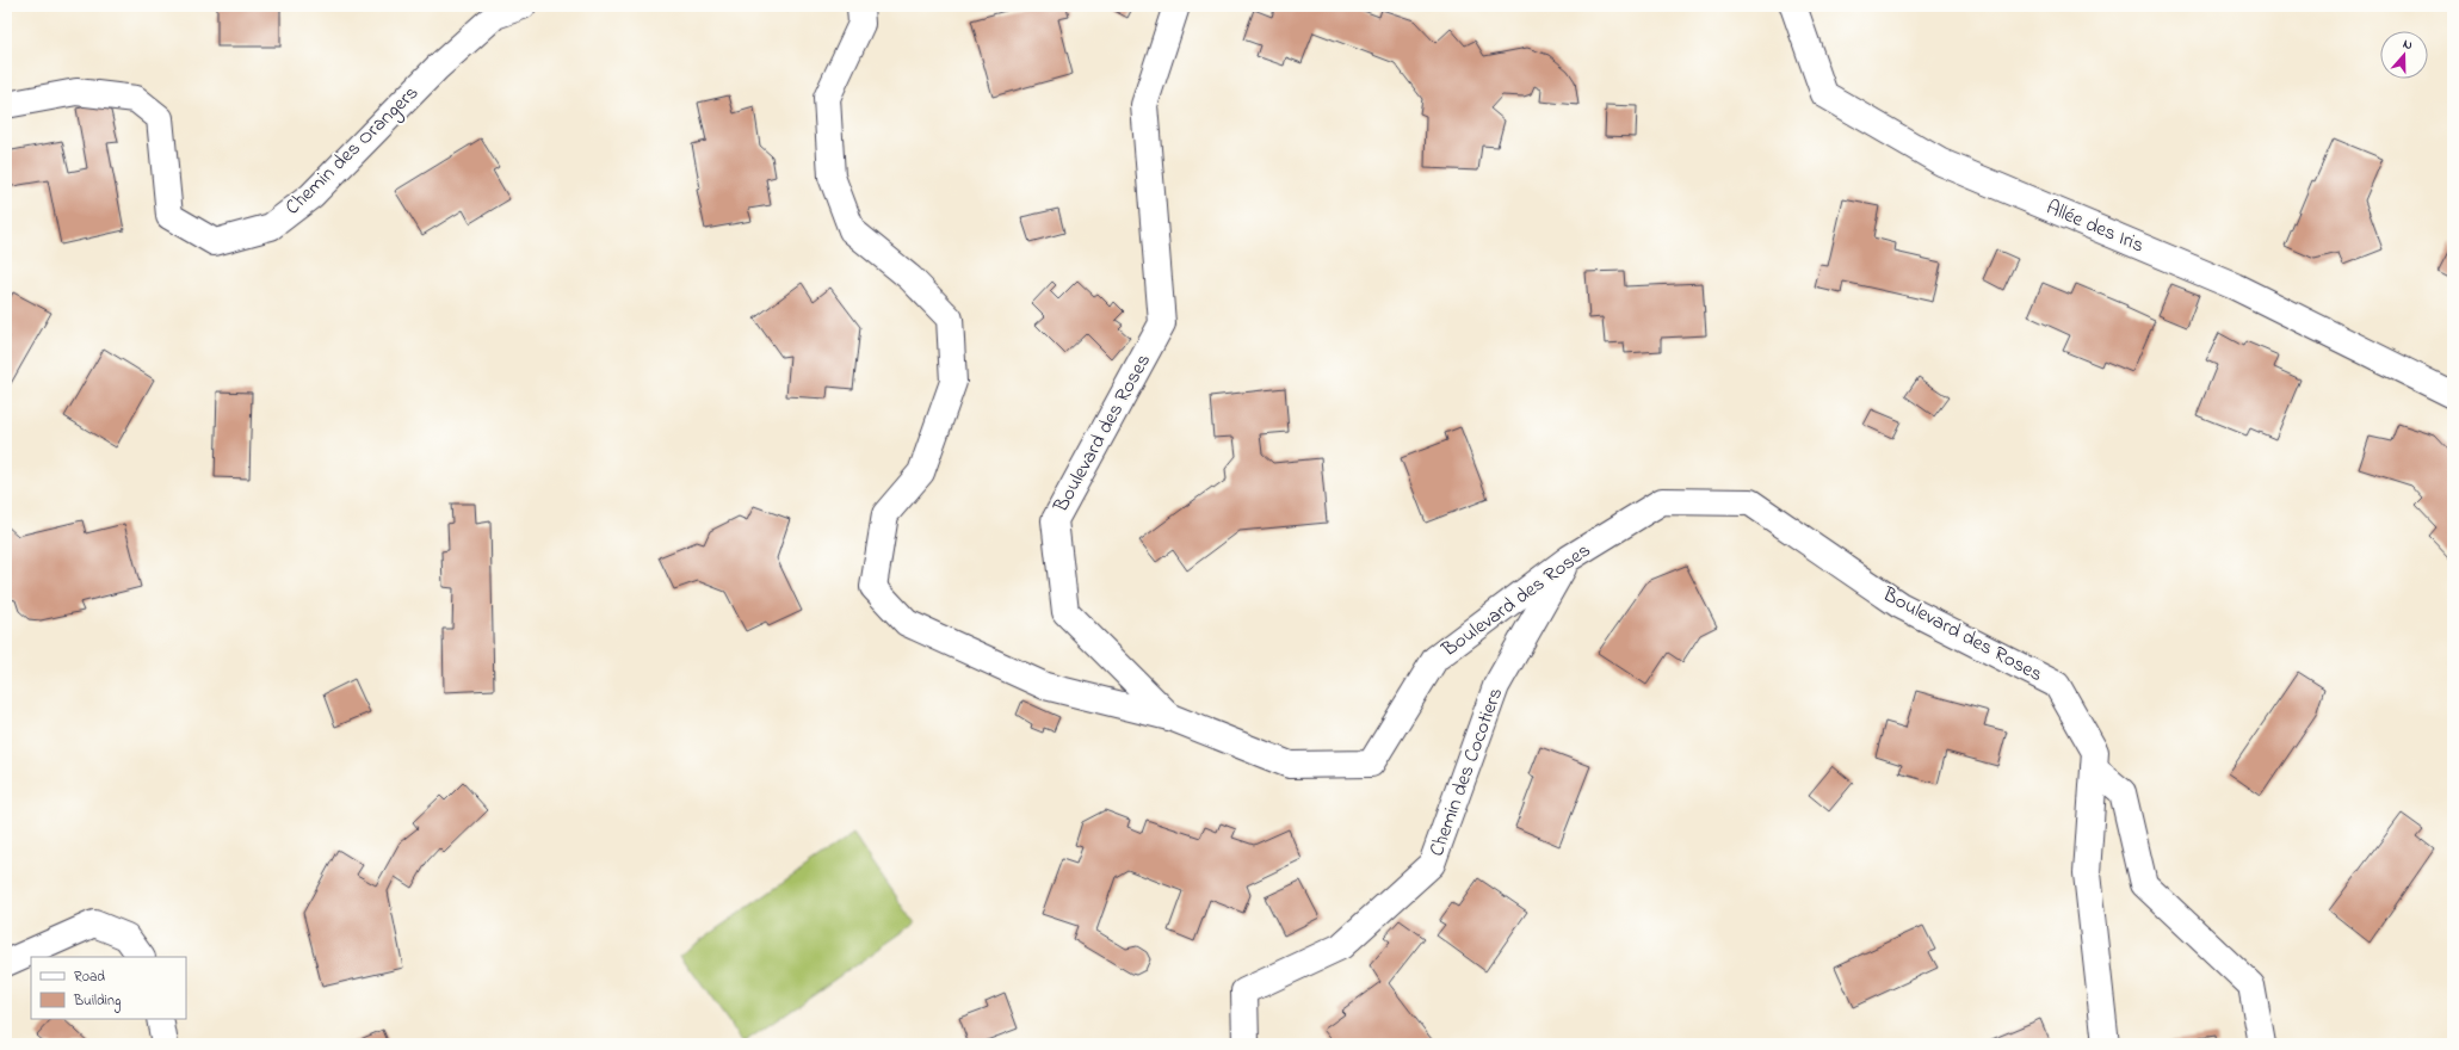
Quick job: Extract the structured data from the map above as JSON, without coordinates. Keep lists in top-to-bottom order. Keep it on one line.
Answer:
{"streets":{"street":["Chemin des Orangers","Allée des Iris","Boulevard des Roses","Chemin des Cocotiers"]},"crossings":[["Boulevard des Roses","Chemin des Cocotiers"]],"legend":["Road","Building"],"north":"top"}
